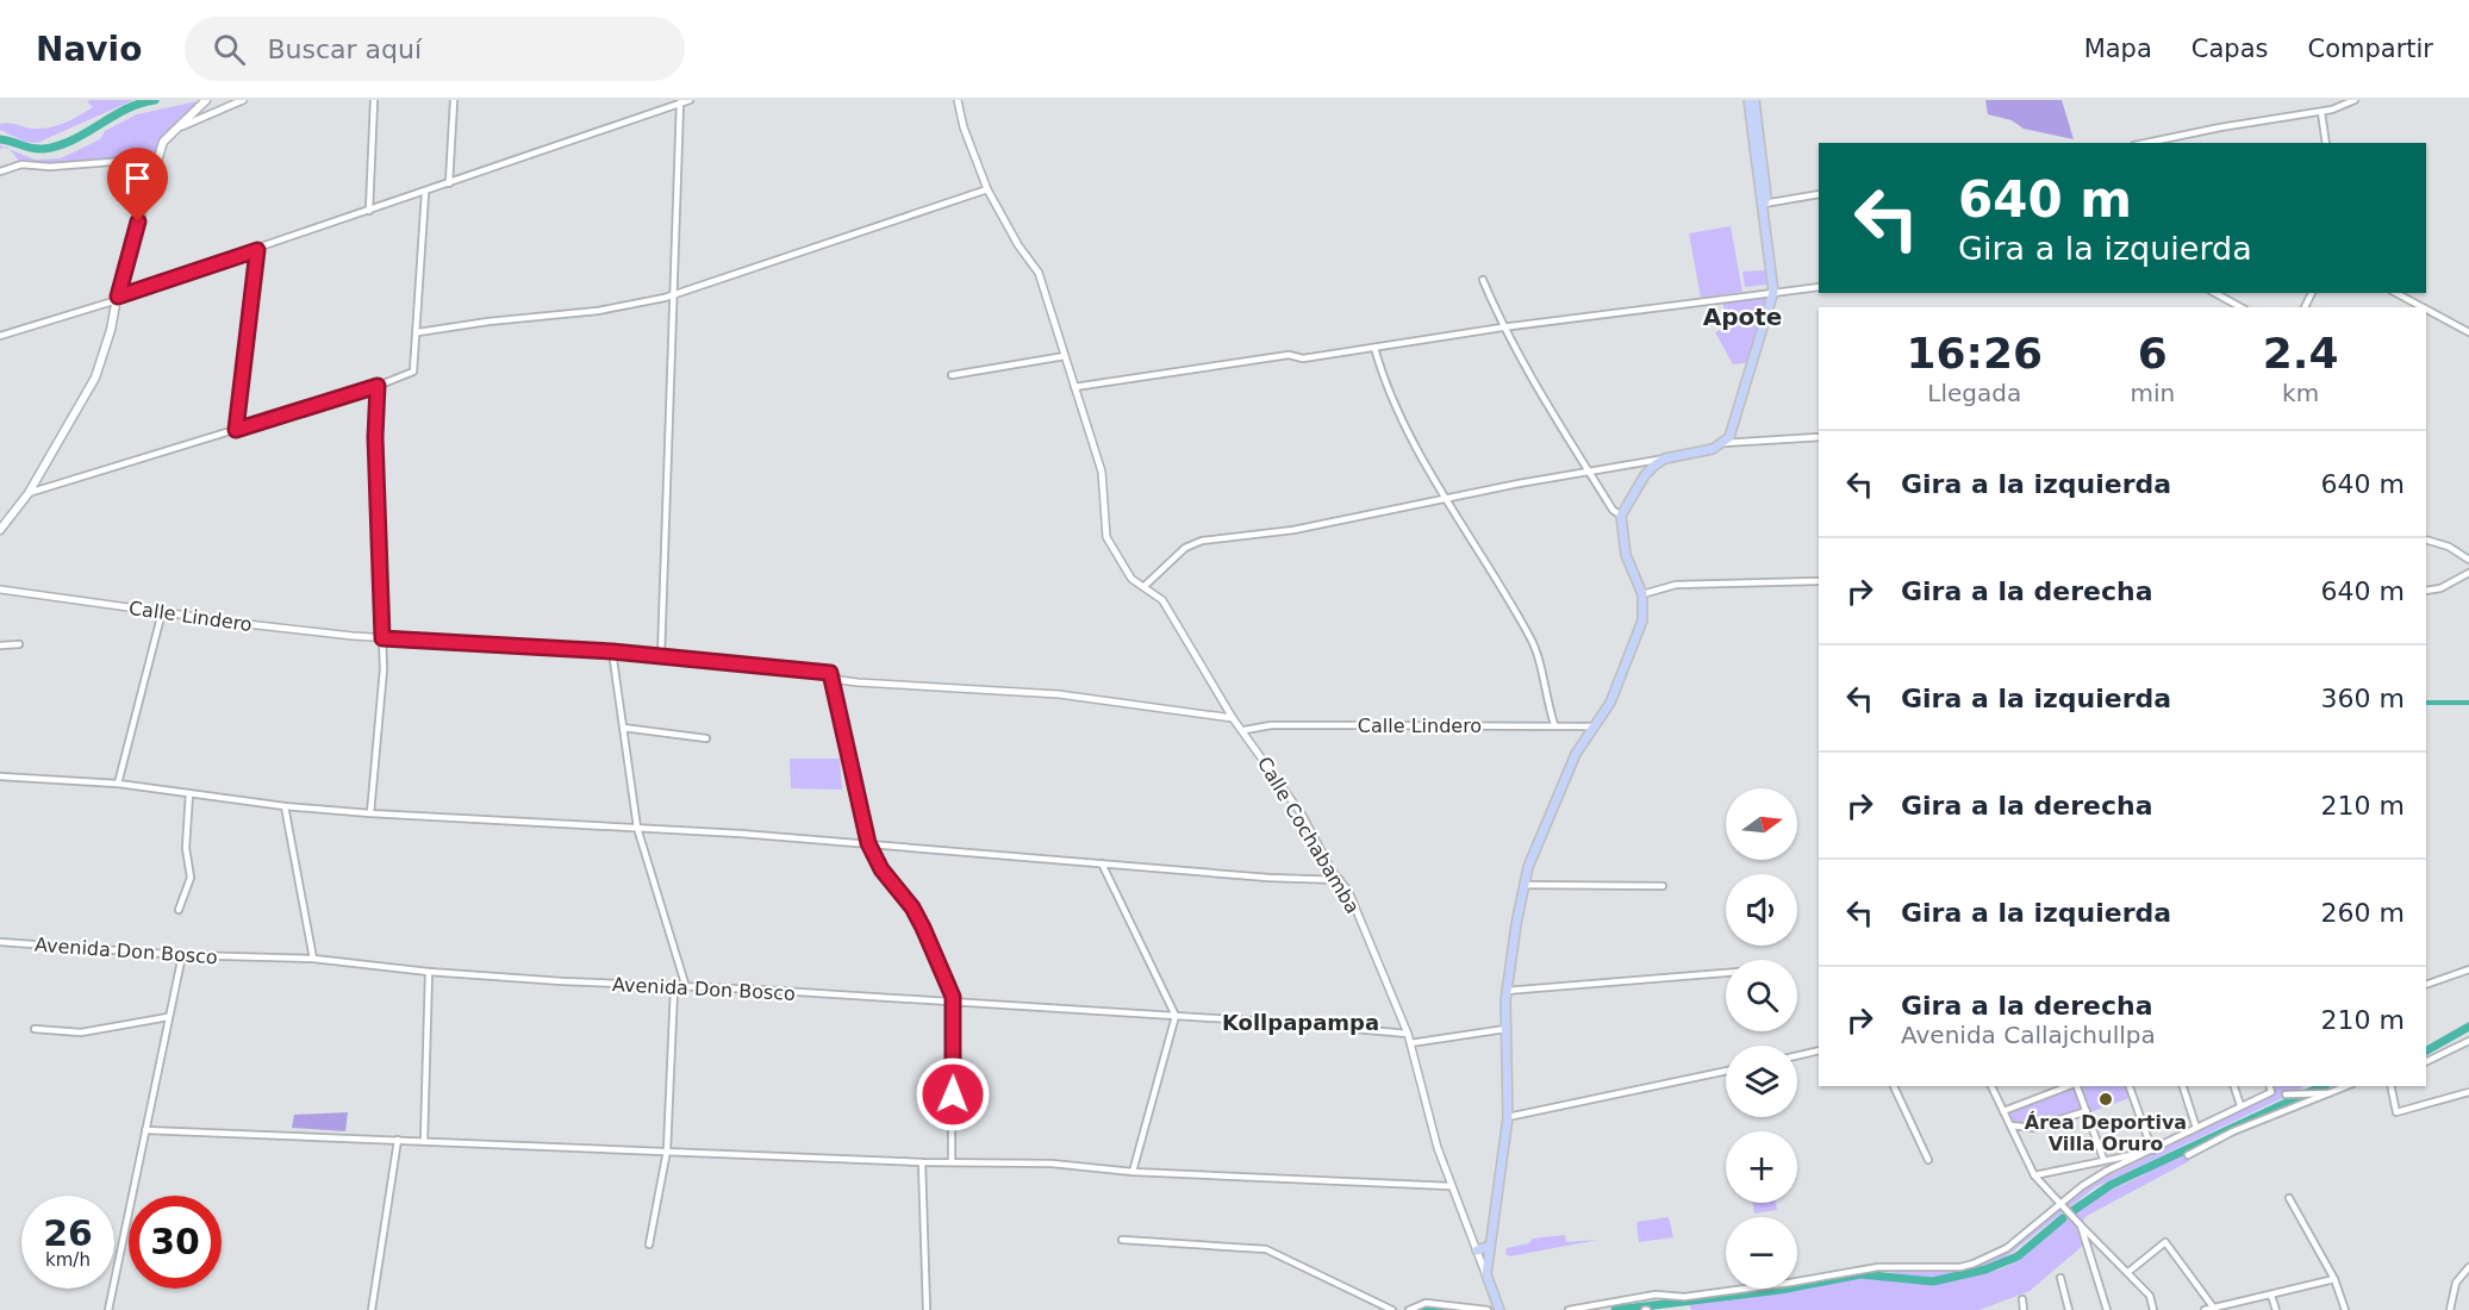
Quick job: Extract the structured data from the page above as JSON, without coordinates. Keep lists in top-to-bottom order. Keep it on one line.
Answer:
{"streets":{"main road":["Calle Cochabamba"],"street":["Calle Lindero","Avenida Don Bosco"]},"crossings":[["Calle Lindero","Calle Cochabamba"],["Calle Cochabamba","Avenida Don Bosco"]],"districts":["Apote","Kollpapampa"],"places":["Área Deportiva Villa Oruro"],"north":"right","page":{"header":"Navio","search":"Buscar aquí","nav":["Mapa","Capas","Compartir"],"turn":["640 m","Gira a la izquierda"],"eta":["16:26","Llegada","6","min","2.4","km"],"list":[{"name":"Gira a la izquierda","value":"640 m"},{"name":"Gira a la derecha","value":"640 m"},{"name":"Gira a la izquierda","value":"360 m"},{"name":"Gira a la derecha","value":"210 m"},{"name":"Gira a la izquierda","value":"260 m"},{"name":"Gira a la derecha","note":"Avenida Callajchullpa","value":"210 m"}],"map_buttons":["+","−"],"speed":"26 km/h","limit":"30"}}
